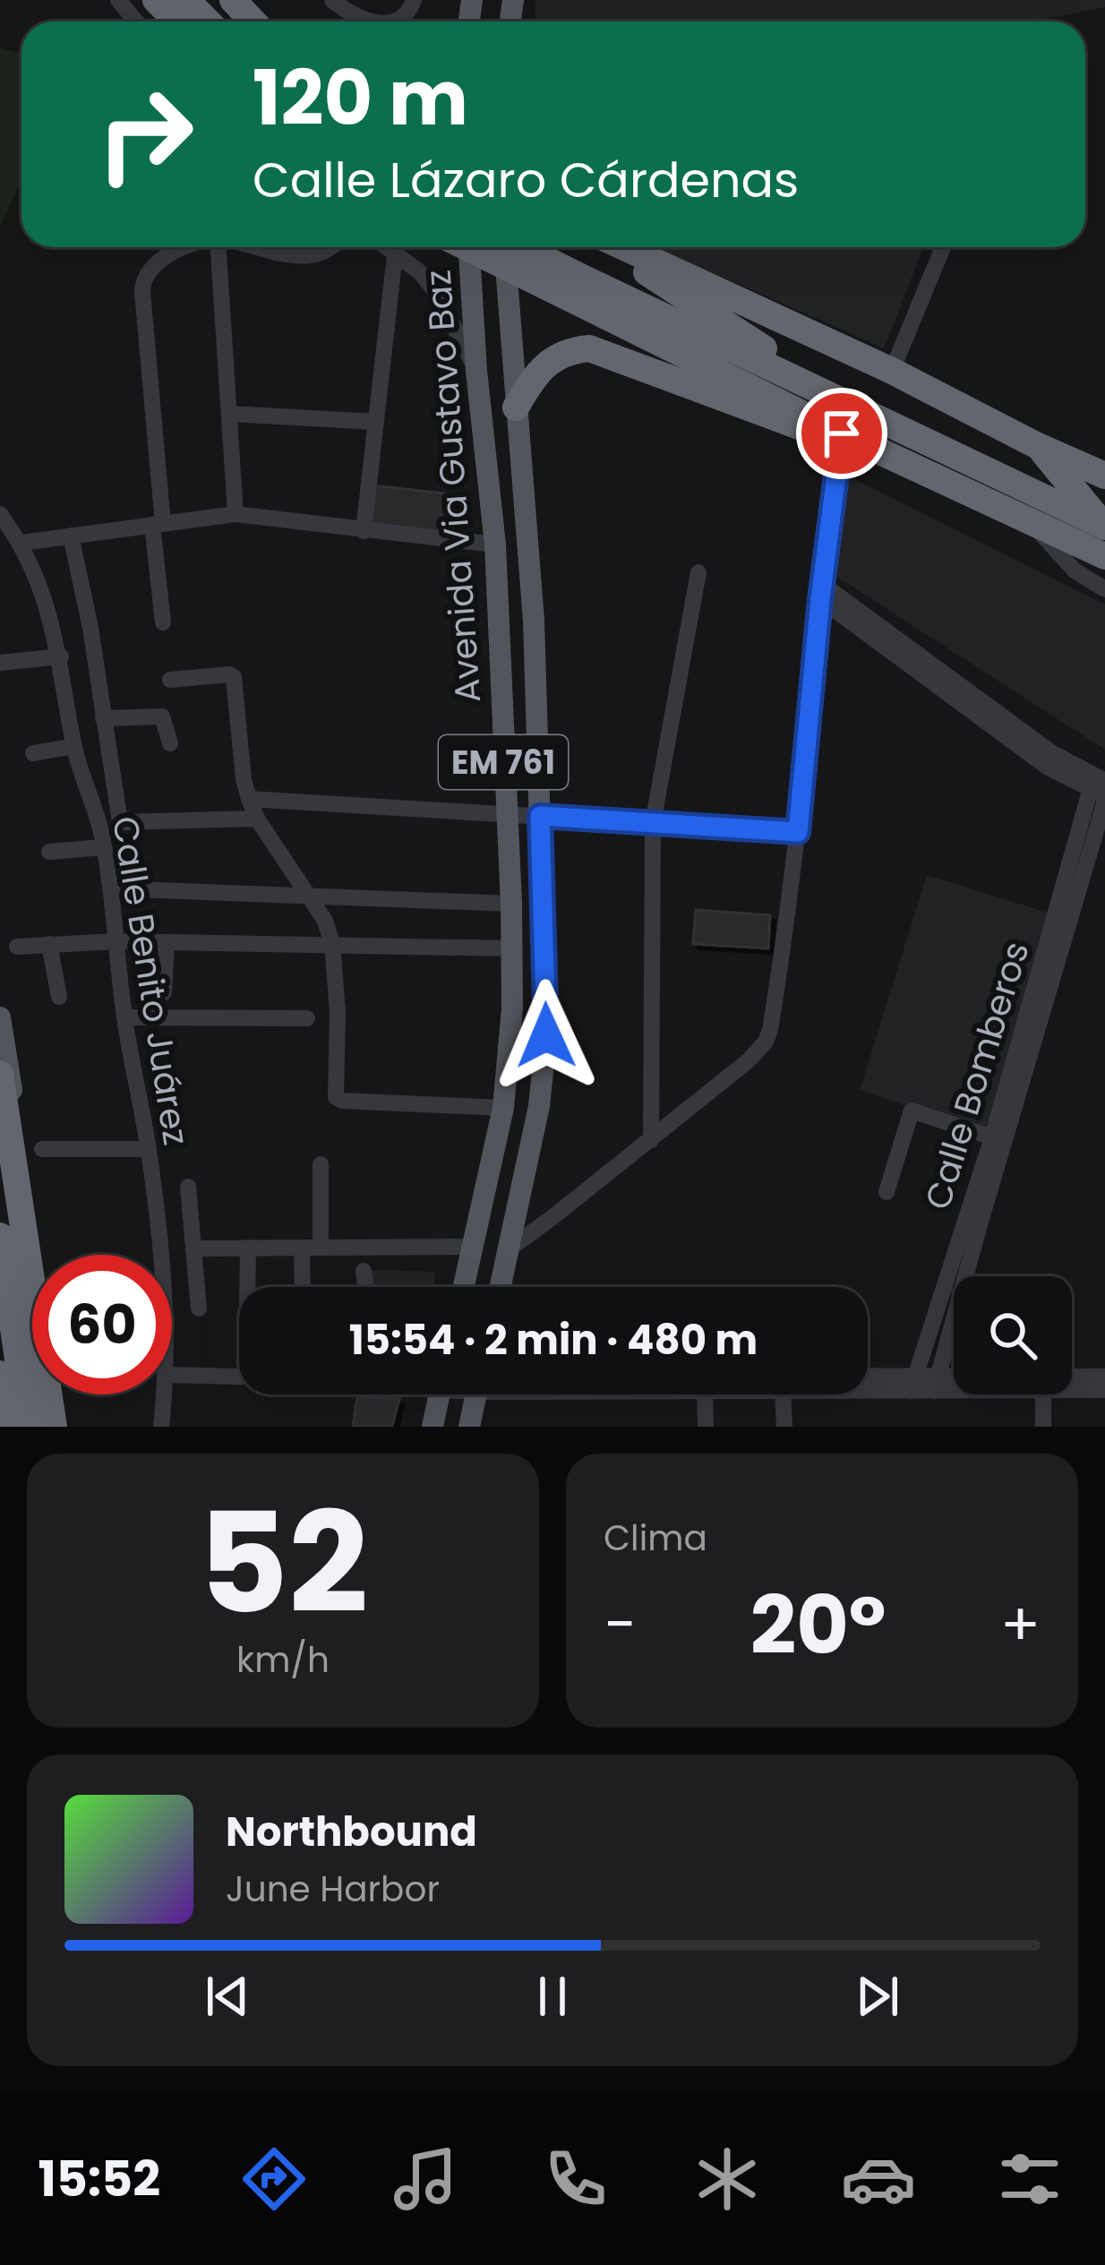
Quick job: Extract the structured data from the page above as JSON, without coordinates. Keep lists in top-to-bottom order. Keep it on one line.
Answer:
{"streets":{"main road":["Avenida Via Gustavo Baz","EM 761"],"street":["Calle Benito Juárez","Calle Bomberos"]},"page":{"turn":["120 m","Calle Lázaro Cárdenas"],"limit":"60","trip":"15:54 · 2 min · 480 m","tile":[["52","km/h"],"Clima"],"heat":["−","20°","+"],"song":["Northbound","June Harbor"],"tabs":"15:52"}}
